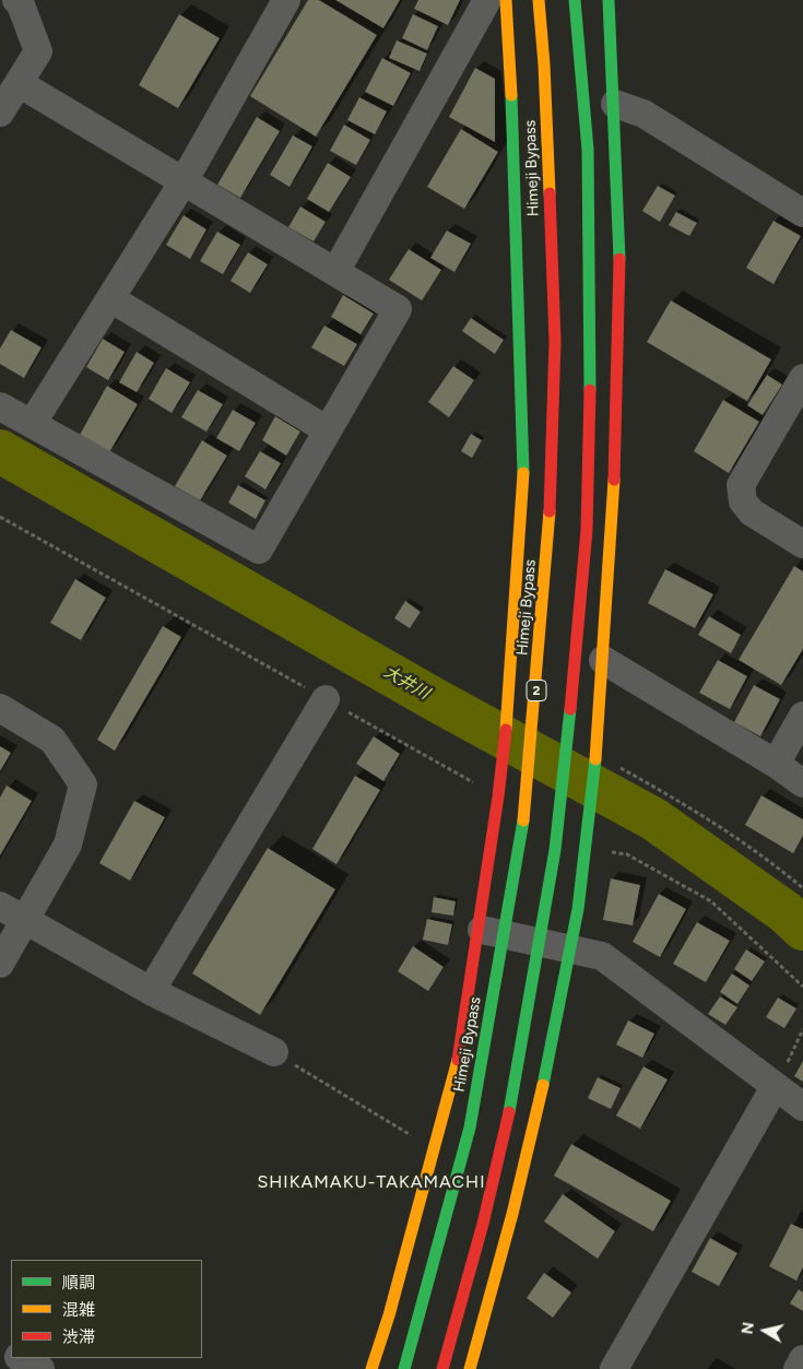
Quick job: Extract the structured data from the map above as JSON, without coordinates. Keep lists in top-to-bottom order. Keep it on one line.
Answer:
{"streets":{"main road":["Himeji Bypass","2"]},"districts":["SHIKAMAKU-TAKAMACHI"],"water":["大井川"],"legend":["順調","混雑","渋滞"],"north":"left"}
